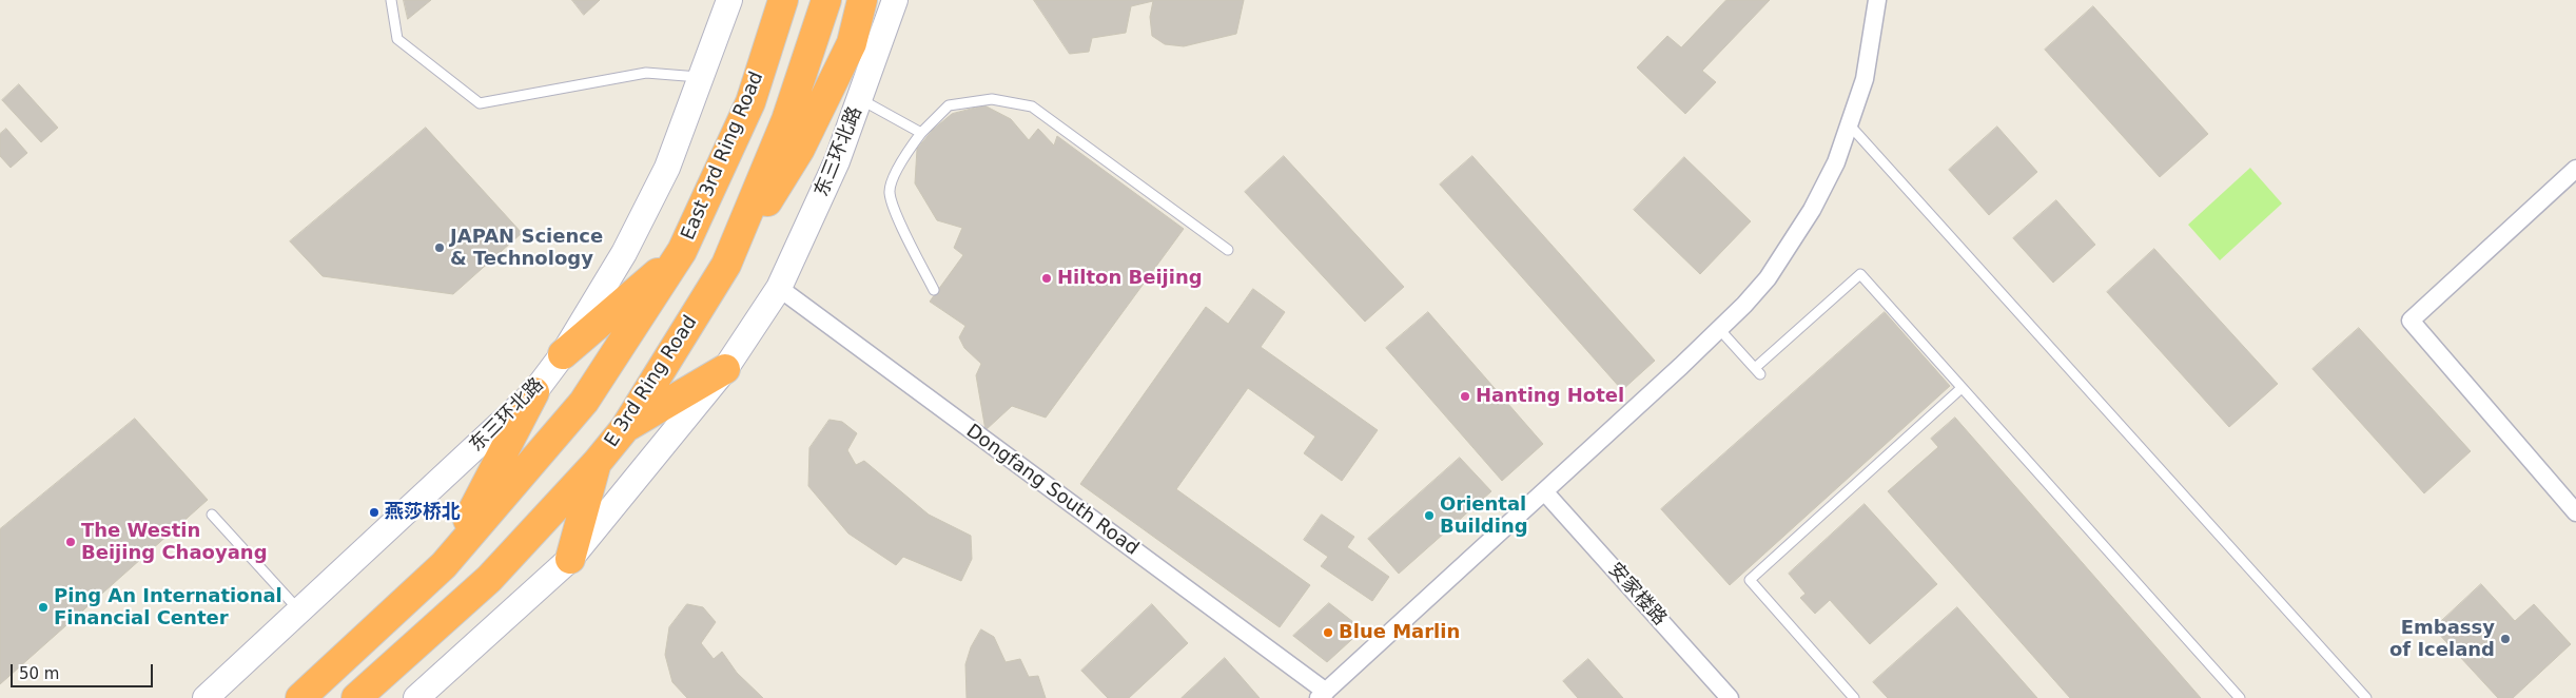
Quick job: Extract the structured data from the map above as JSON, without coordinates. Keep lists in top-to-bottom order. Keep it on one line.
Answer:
{"streets":{"highway":["East 3rd Ring Road","E 3rd Ring Road"],"street":["东三环北路","Dongfang South Road","安家楼路"]},"crossings":[["东三环北路","Dongfang South Road"]],"places":["JAPAN Science & Technology","Hilton Beijing","Hanting Hotel","燕莎桥北","Oriental Building","The Westin Beijing Chaoyang","Ping An International Financial Center","Blue Marlin","Embassy of Iceland"],"scale_bar":"50 m"}
